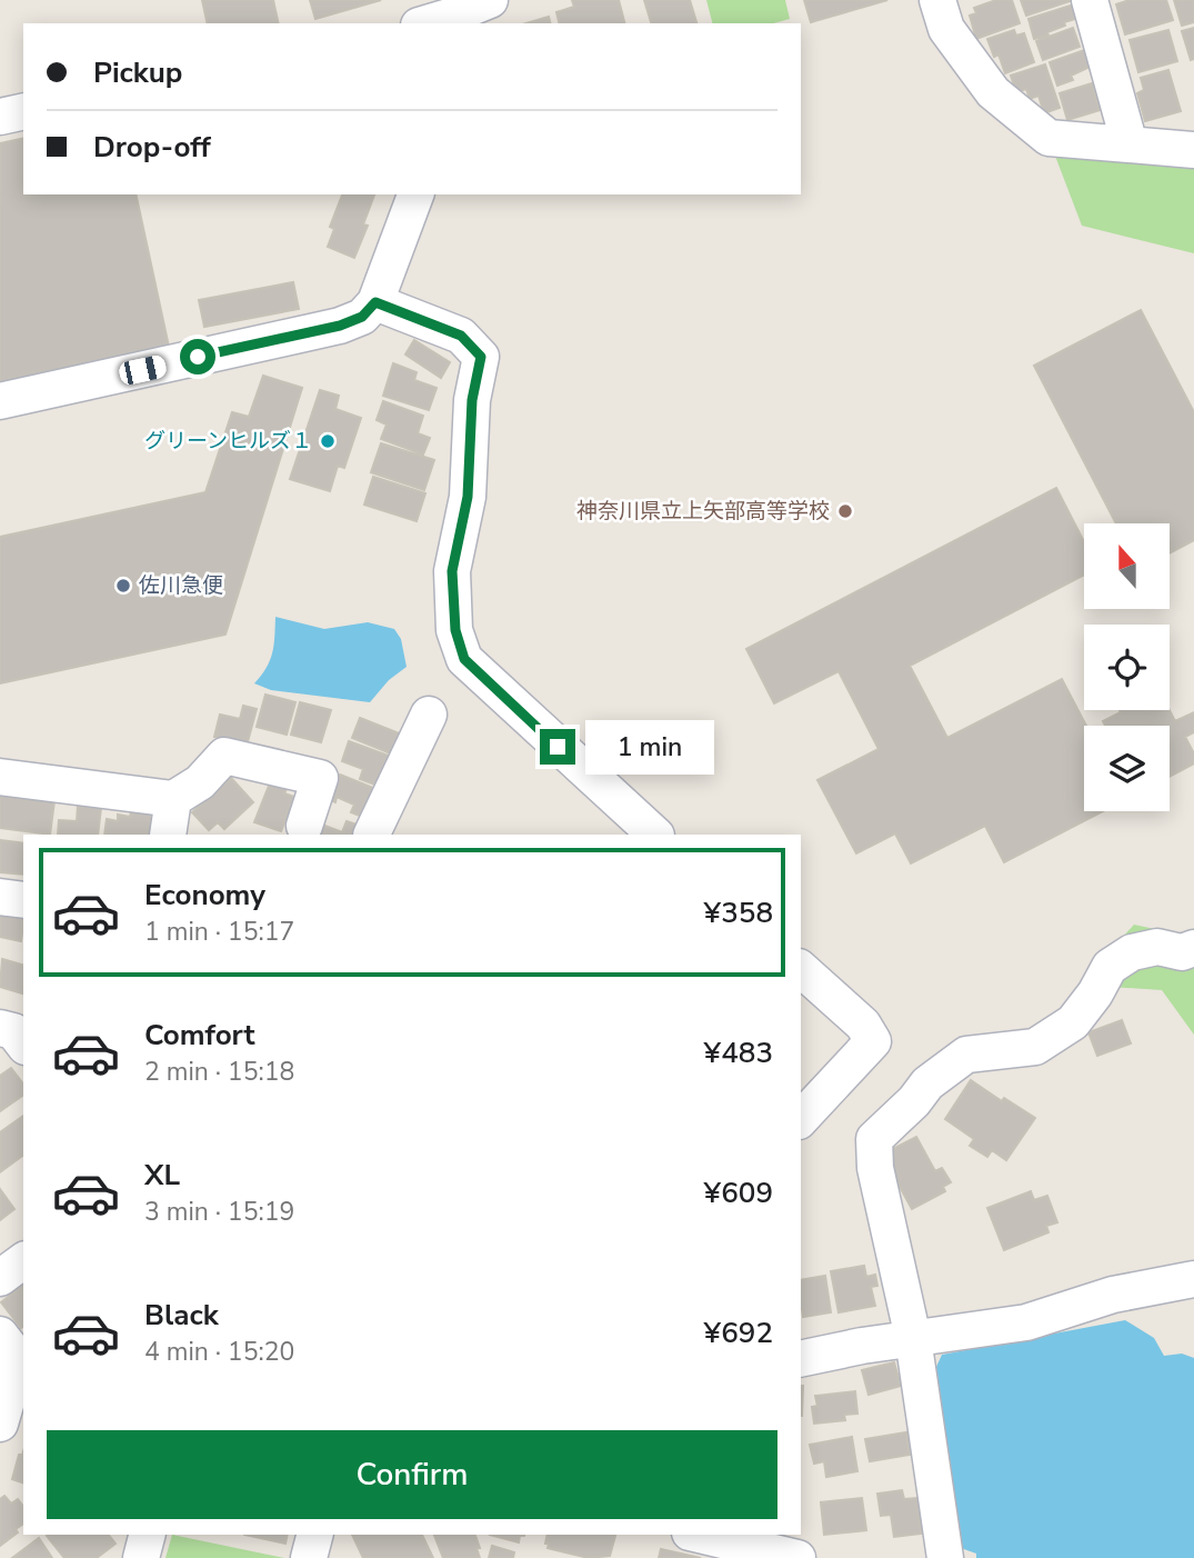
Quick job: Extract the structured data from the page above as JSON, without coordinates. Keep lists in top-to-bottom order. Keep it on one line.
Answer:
{"places":["グリーンヒルズ１","神奈川県立上矢部高等学校","佐川急便"],"north":"top","page":{"banner":["Pickup","Drop-off"],"bubble":"1 min","list":[{"name":"Economy","note":"1 min · 15:17","value":"¥358"},{"name":"Comfort","note":"2 min · 15:18","value":"¥483"},{"name":"XL","note":"3 min · 15:19","value":"¥609"},{"name":"Black","note":"4 min · 15:20","value":"¥692"}],"buttons":"Confirm"}}
